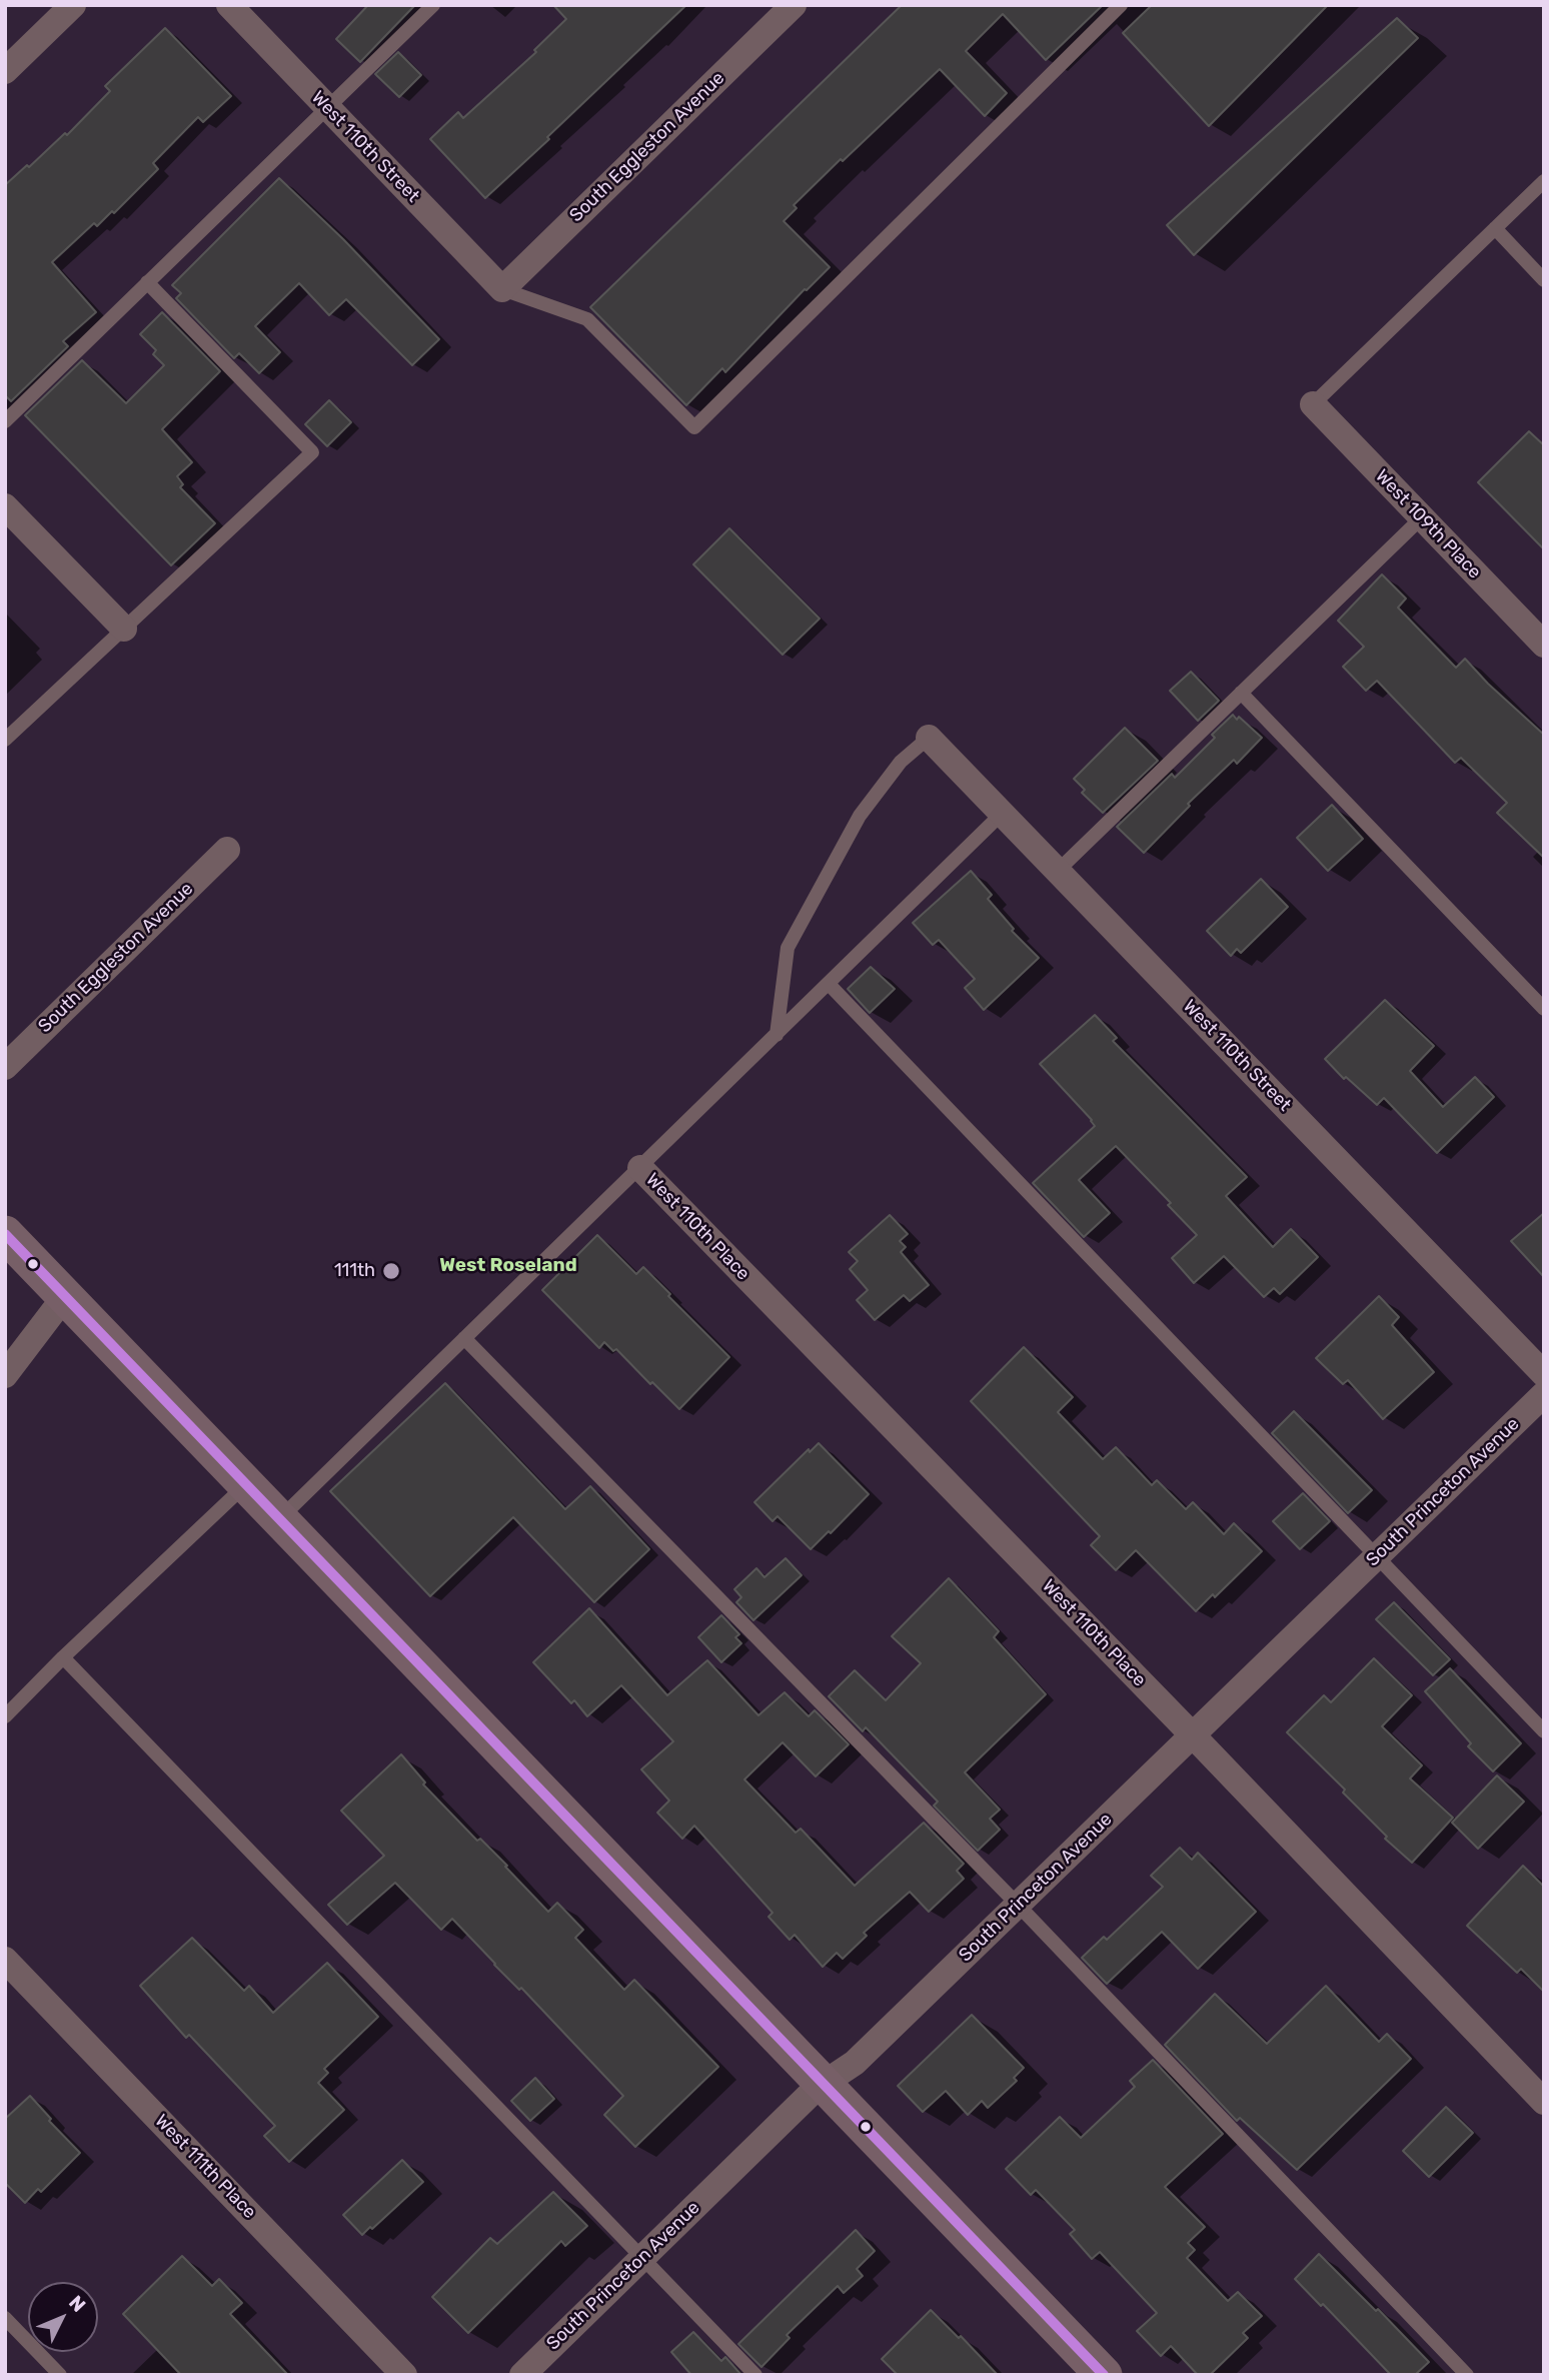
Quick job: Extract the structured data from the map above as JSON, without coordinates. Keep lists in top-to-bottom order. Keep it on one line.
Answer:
{"streets":{"street":["West 110th Street","South Eggleston Avenue","West 109th Place","West 110th Place","South Princeton Avenue","West 111th Place"]},"crossings":[["West 110th Street","South Eggleston Avenue"],["West 110th Place","South Princeton Avenue"]],"districts":["West Roseland"],"places":["111th"],"north":"top right"}
